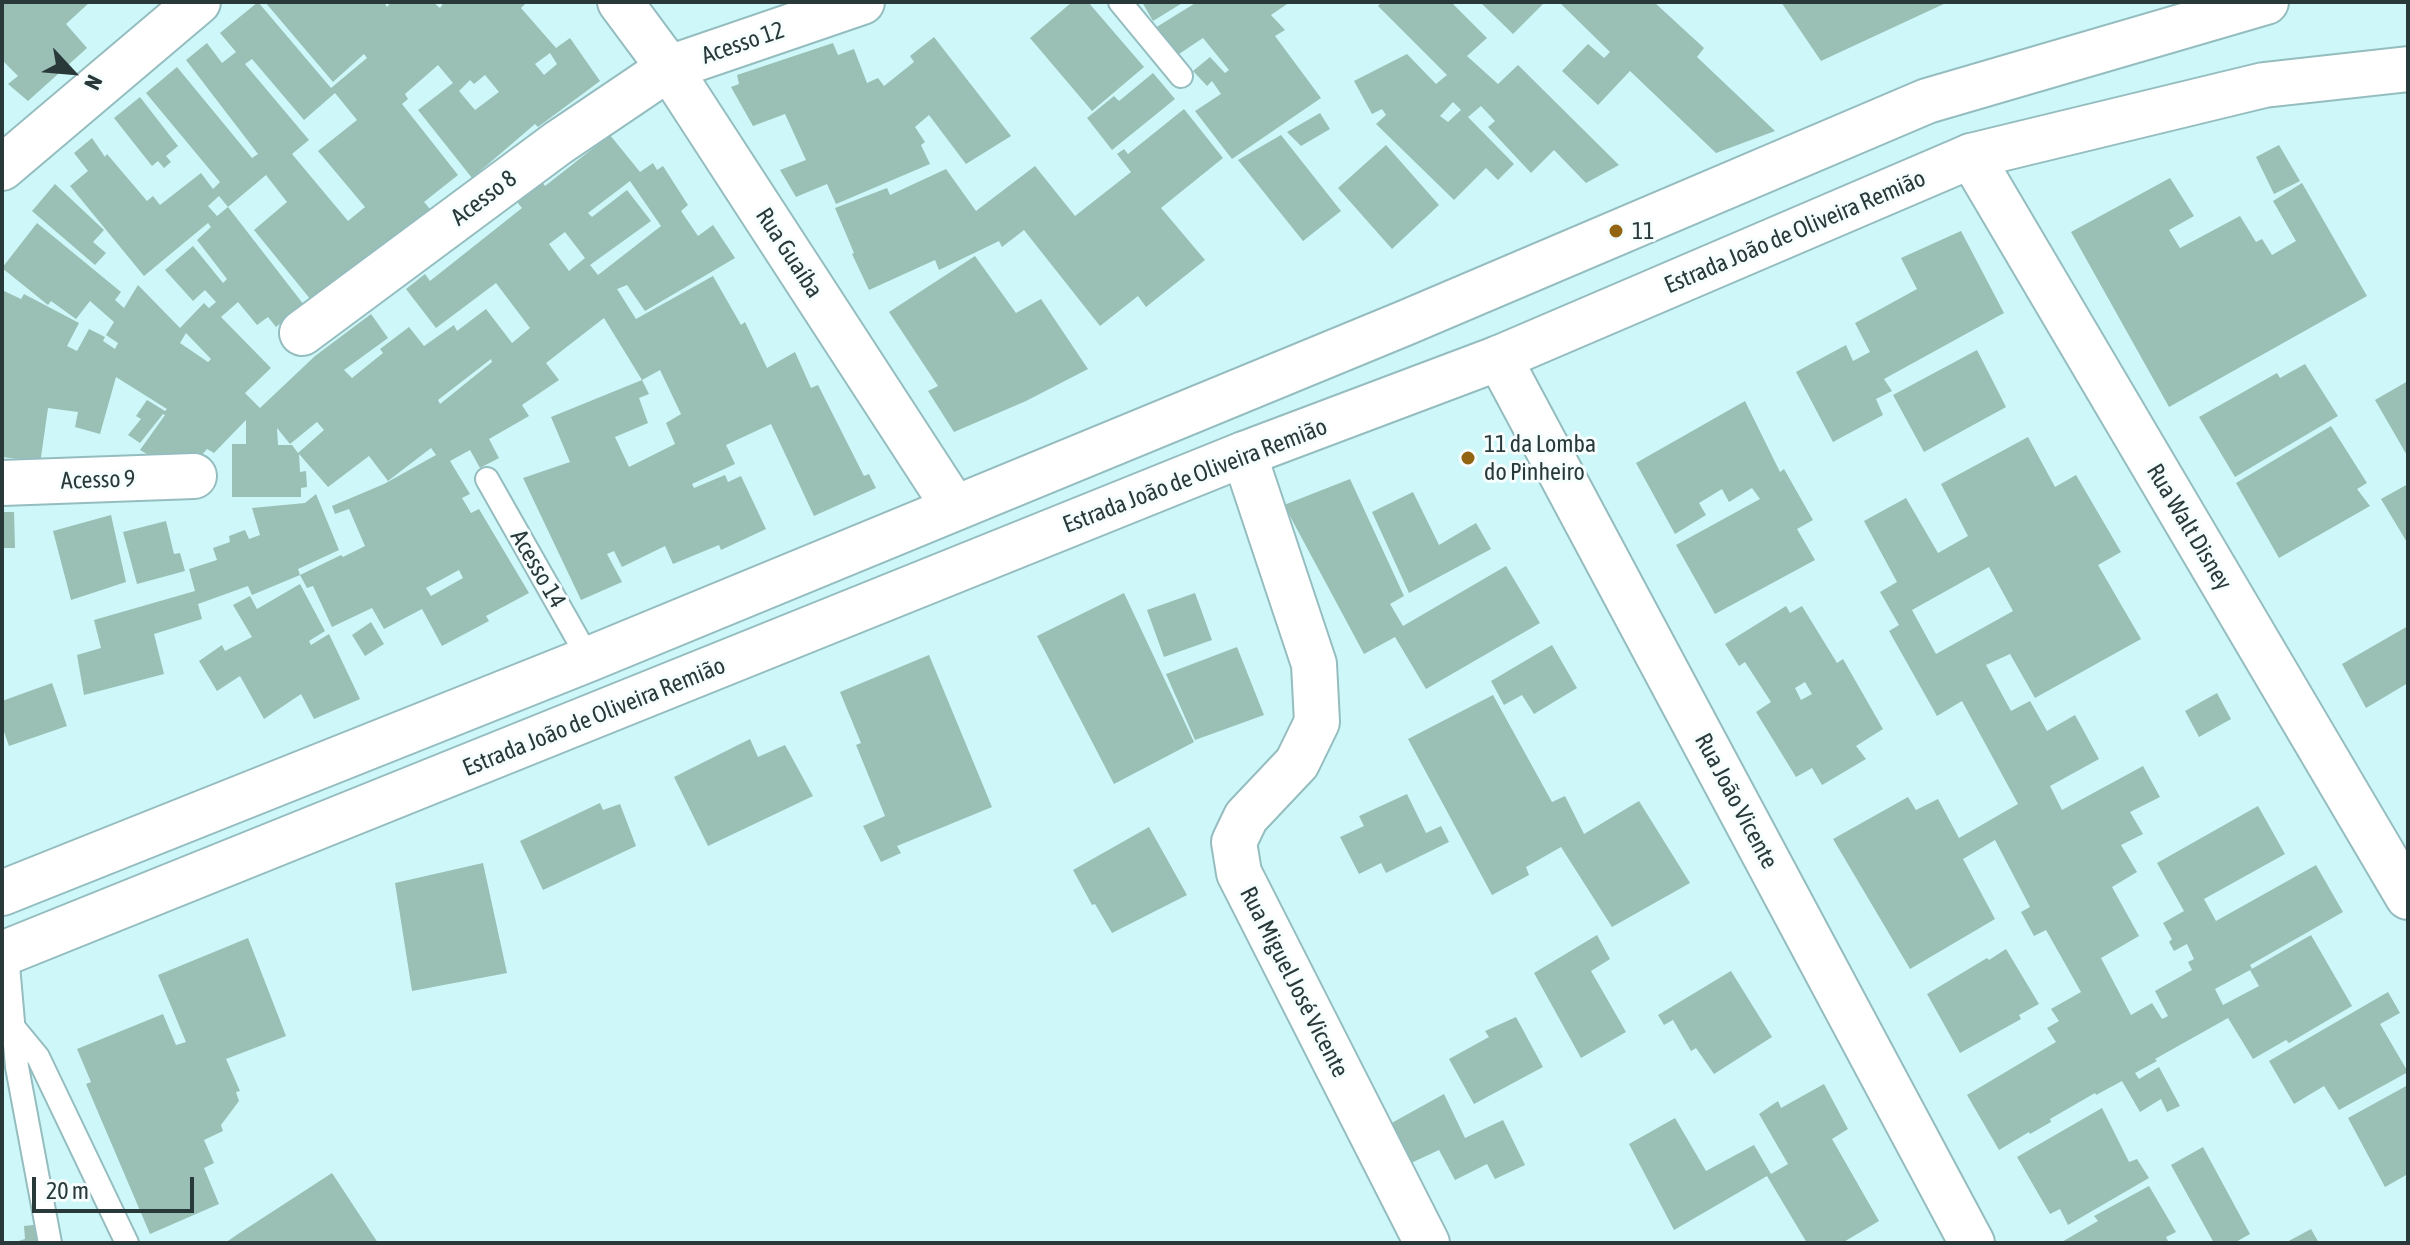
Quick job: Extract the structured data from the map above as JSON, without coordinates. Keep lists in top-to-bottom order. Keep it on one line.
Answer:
{"streets":{"main road":["Acesso 12","Acesso 8","Estrada João de Oliveira Remião","Rua Guaíba","Acesso 9","Rua Walt Disney","Rua João Vicente","Rua Miguel José Vicente"],"lane":["Acesso 14"]},"crossings":[["Acesso 12","Acesso 8"],["Acesso 12","Rua Guaíba"],["Acesso 8","Rua Guaíba"],["Estrada João de Oliveira Remião","Rua Walt Disney"],["Estrada João de Oliveira Remião","Rua João Vicente"],["Estrada João de Oliveira Remião","Rua Miguel José Vicente"]],"places":["11","11 da Lomba do Pinheiro"],"scale_bar":"20 m","north":"bottom right"}
